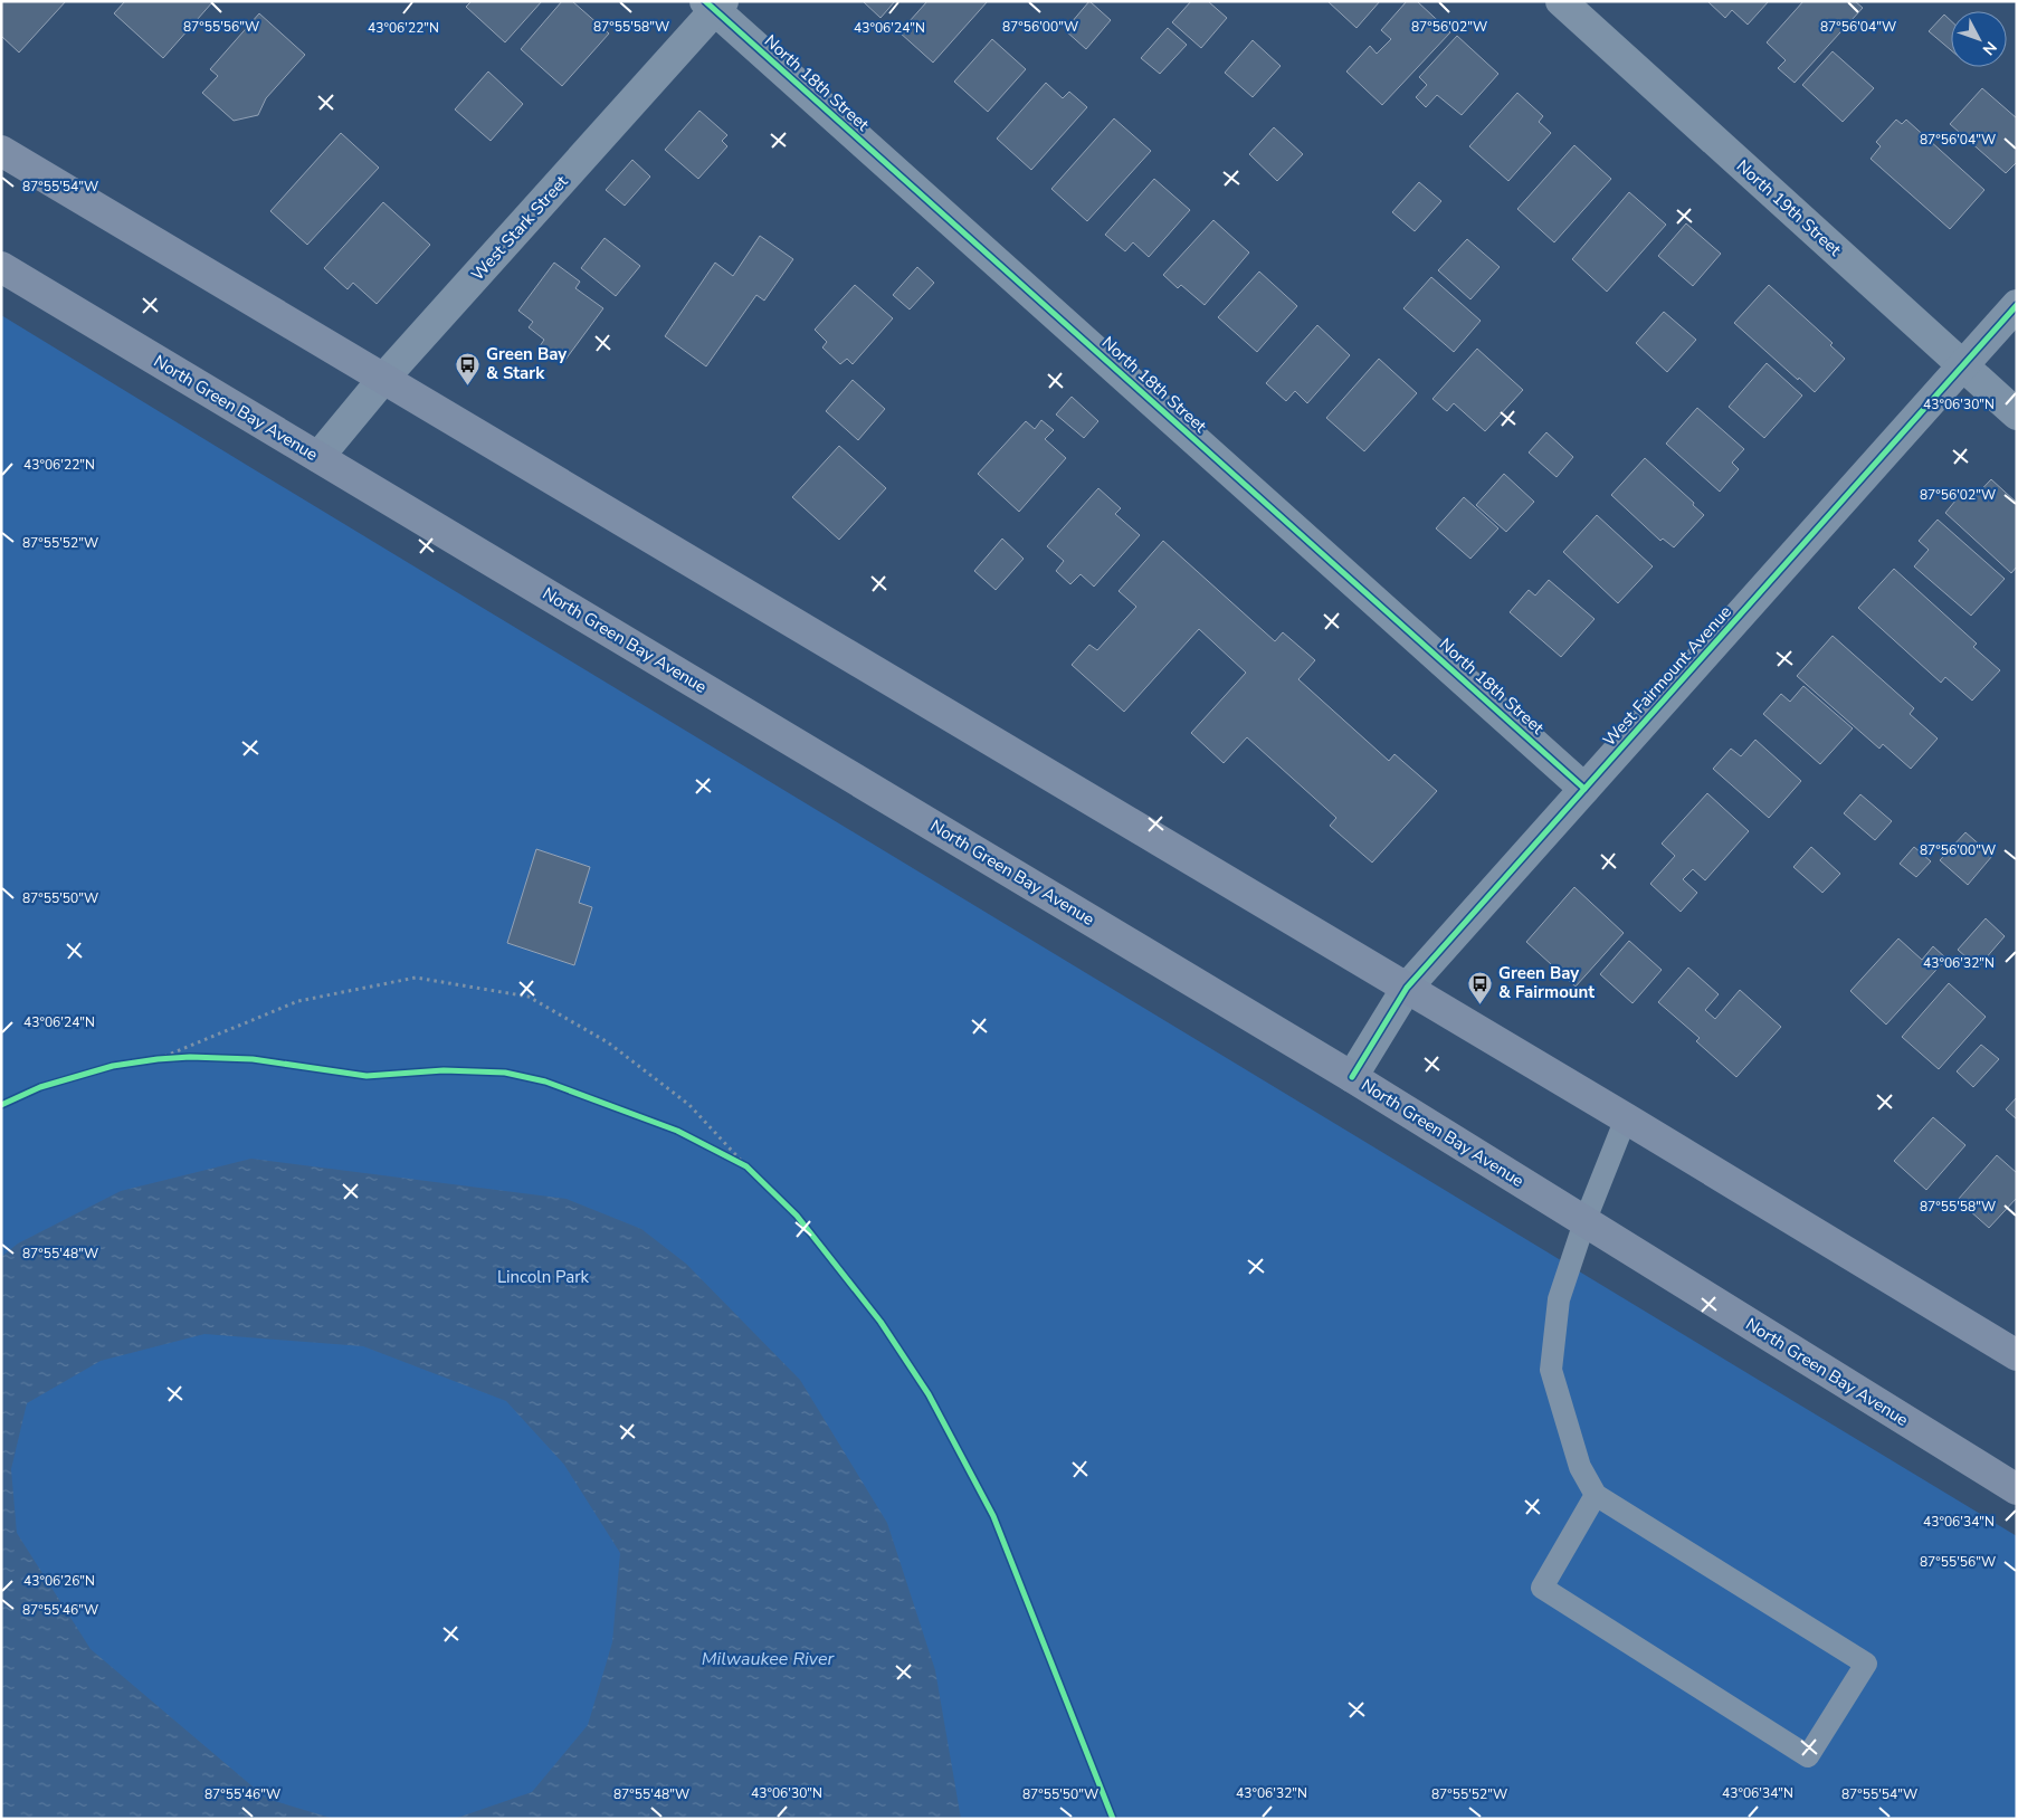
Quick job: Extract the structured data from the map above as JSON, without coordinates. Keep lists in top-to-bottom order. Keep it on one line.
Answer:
{"streets":{"main road":["North Green Bay Avenue"],"street":["North 18th Street","North 19th Street","West Stark Street","West Fairmount Avenue"]},"crossings":[["North 18th Street","West Stark Street"],["North 18th Street","West Fairmount Avenue"],["North 19th Street","West Fairmount Avenue"],["West Stark Street","North Green Bay Avenue"],["North Green Bay Avenue","West Fairmount Avenue"]],"water":["Milwaukee River"],"parks":["Lincoln Park"],"places":{"bus stop":["Green Bay & Stark","Green Bay & Fairmount"]},"north":"bottom right","coordinates":["87°55'56\"W","87°55'58\"W","87°56'00\"W","87°56'02\"W","87°56'04\"W","43°06'22\"N","43°06'24\"N","87°55'54\"W","43°06'30\"N","87°55'52\"W","87°55'50\"W","43°06'32\"N","87°55'48\"W","43°06'34\"N","43°06'26\"N","87°55'46\"W"]}
